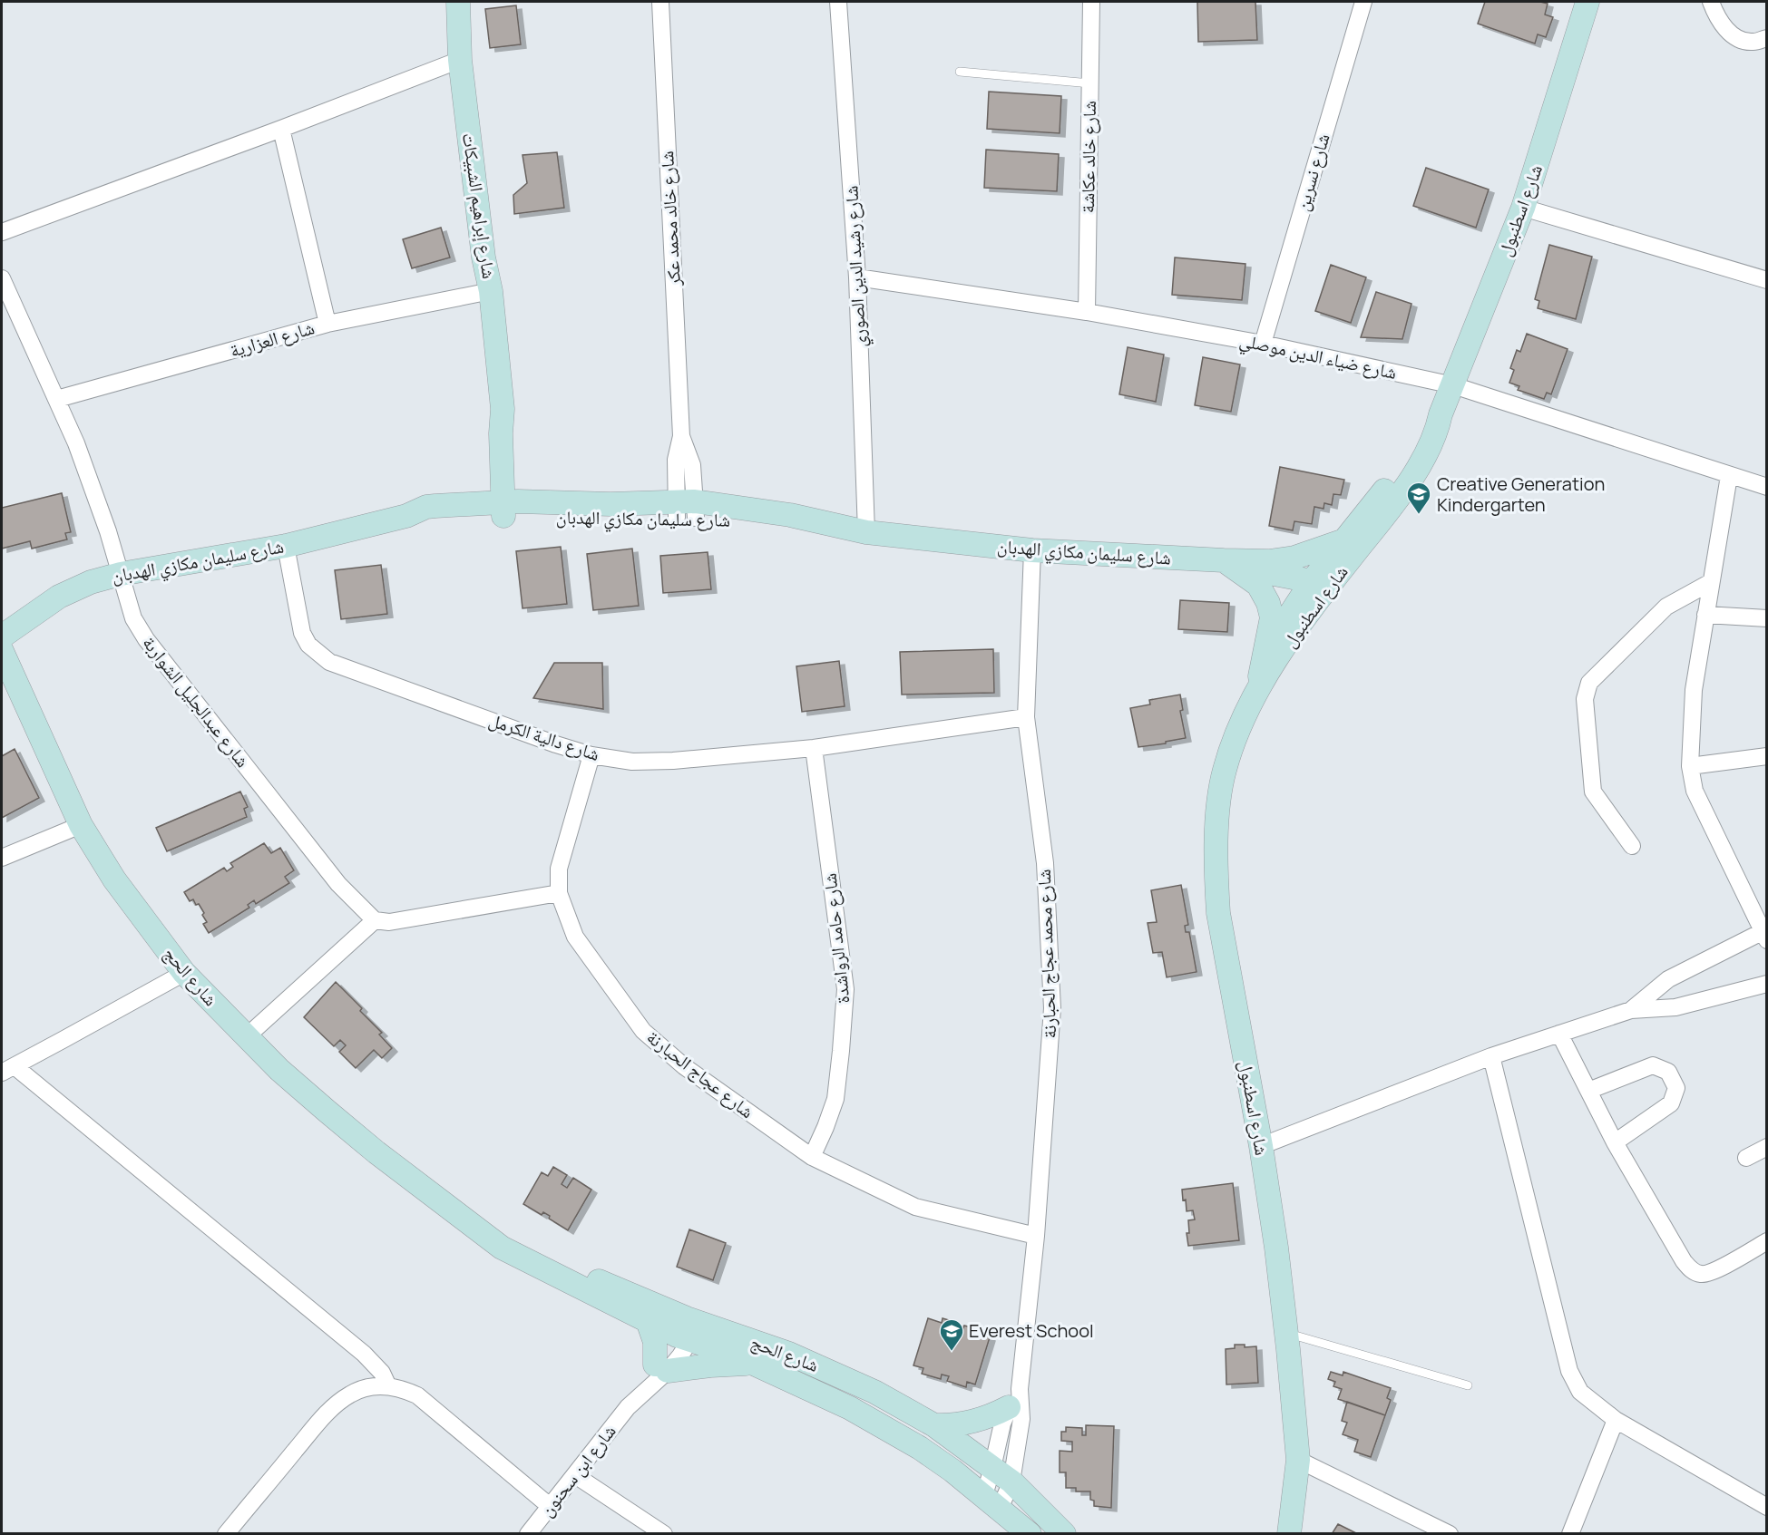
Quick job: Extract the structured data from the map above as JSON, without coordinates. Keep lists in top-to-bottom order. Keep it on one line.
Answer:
{"streets":{"street":["شارع خالد عكاشة","شارع نسرين","شارع إبراهيم الشبيكات","شارع اسطنبول","شارع خالد محمد عكر","شارع رشيد الدين الصوري","شارع العزارية","شارع ضياء الدين موصلي","شارع سليمان مكازي الهدبان","شارع عبدالجليل الشواربة","شارع دالية الكرمل","شارع حامد الرواشدة","شارع محمد عجاج الحبارنة","شارع الحج","شارع عجاج الحبارنة","شارع ابن سحنون"]},"crossings":[["شارع خالد عكاشة","شارع ضياء الدين موصلي"],["شارع نسرين","شارع ضياء الدين موصلي"],["شارع إبراهيم الشبيكات","شارع العزارية"],["شارع إبراهيم الشبيكات","شارع سليمان مكازي الهدبان"],["شارع اسطنبول","شارع ضياء الدين موصلي"],["شارع اسطنبول","شارع سليمان مكازي الهدبان"],["شارع خالد محمد عكر","شارع سليمان مكازي الهدبان"],["شارع رشيد الدين الصوري","شارع ضياء الدين موصلي"],["شارع رشيد الدين الصوري","شارع سليمان مكازي الهدبان"],["شارع العزارية","شارع عبدالجليل الشواربة"],["شارع سليمان مكازي الهدبان","شارع عبدالجليل الشواربة"],["شارع سليمان مكازي الهدبان","شارع دالية الكرمل"],["شارع سليمان مكازي الهدبان","شارع محمد عجاج الحبارنة"],["شارع دالية الكرمل","شارع حامد الرواشدة"],["شارع دالية الكرمل","شارع محمد عجاج الحبارنة"],["شارع دالية الكرمل","شارع عجاج الحبارنة"],["شارع حامد الرواشدة","شارع عجاج الحبارنة"],["شارع محمد عجاج الحبارنة","شارع الحج"],["شارع محمد عجاج الحبارنة","شارع عجاج الحبارنة"],["شارع الحج","شارع ابن سحنون"]],"places":{"school or university":["Creative Generation Kindergarten","Everest School"]}}
